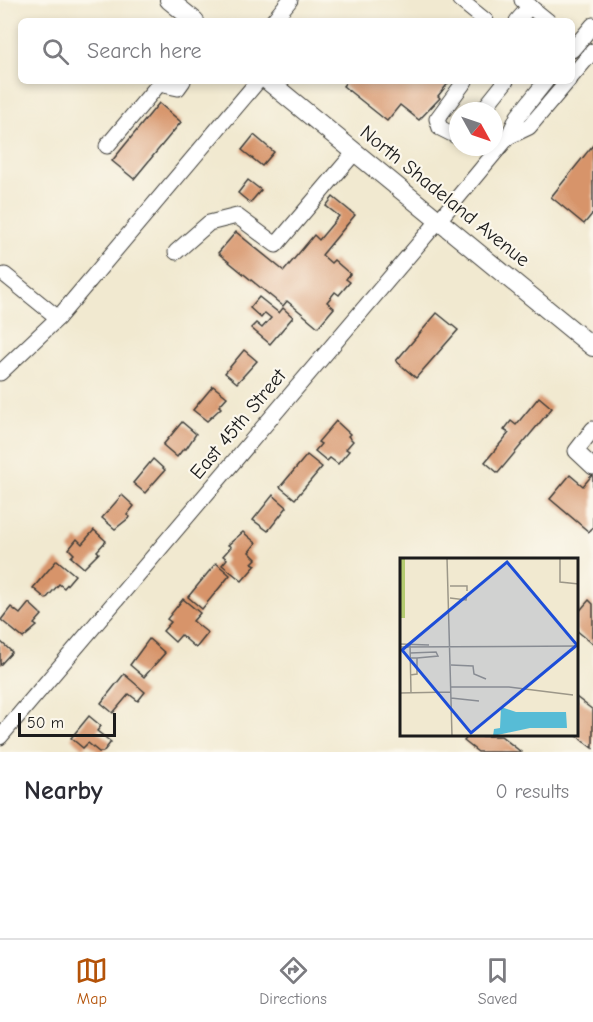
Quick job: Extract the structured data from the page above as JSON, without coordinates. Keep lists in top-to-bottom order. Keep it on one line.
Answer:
{"streets":{"main road":["North Shadeland Avenue"],"street":["East 45th Street"]},"crossings":[["North Shadeland Avenue","East 45th Street"]],"scale_bar":"50 m","north":"bottom right","page":{"search":"Search here","scale":"50 m","heading":["Nearby","0 results"],"nav":["Map","Directions","Saved"]}}
